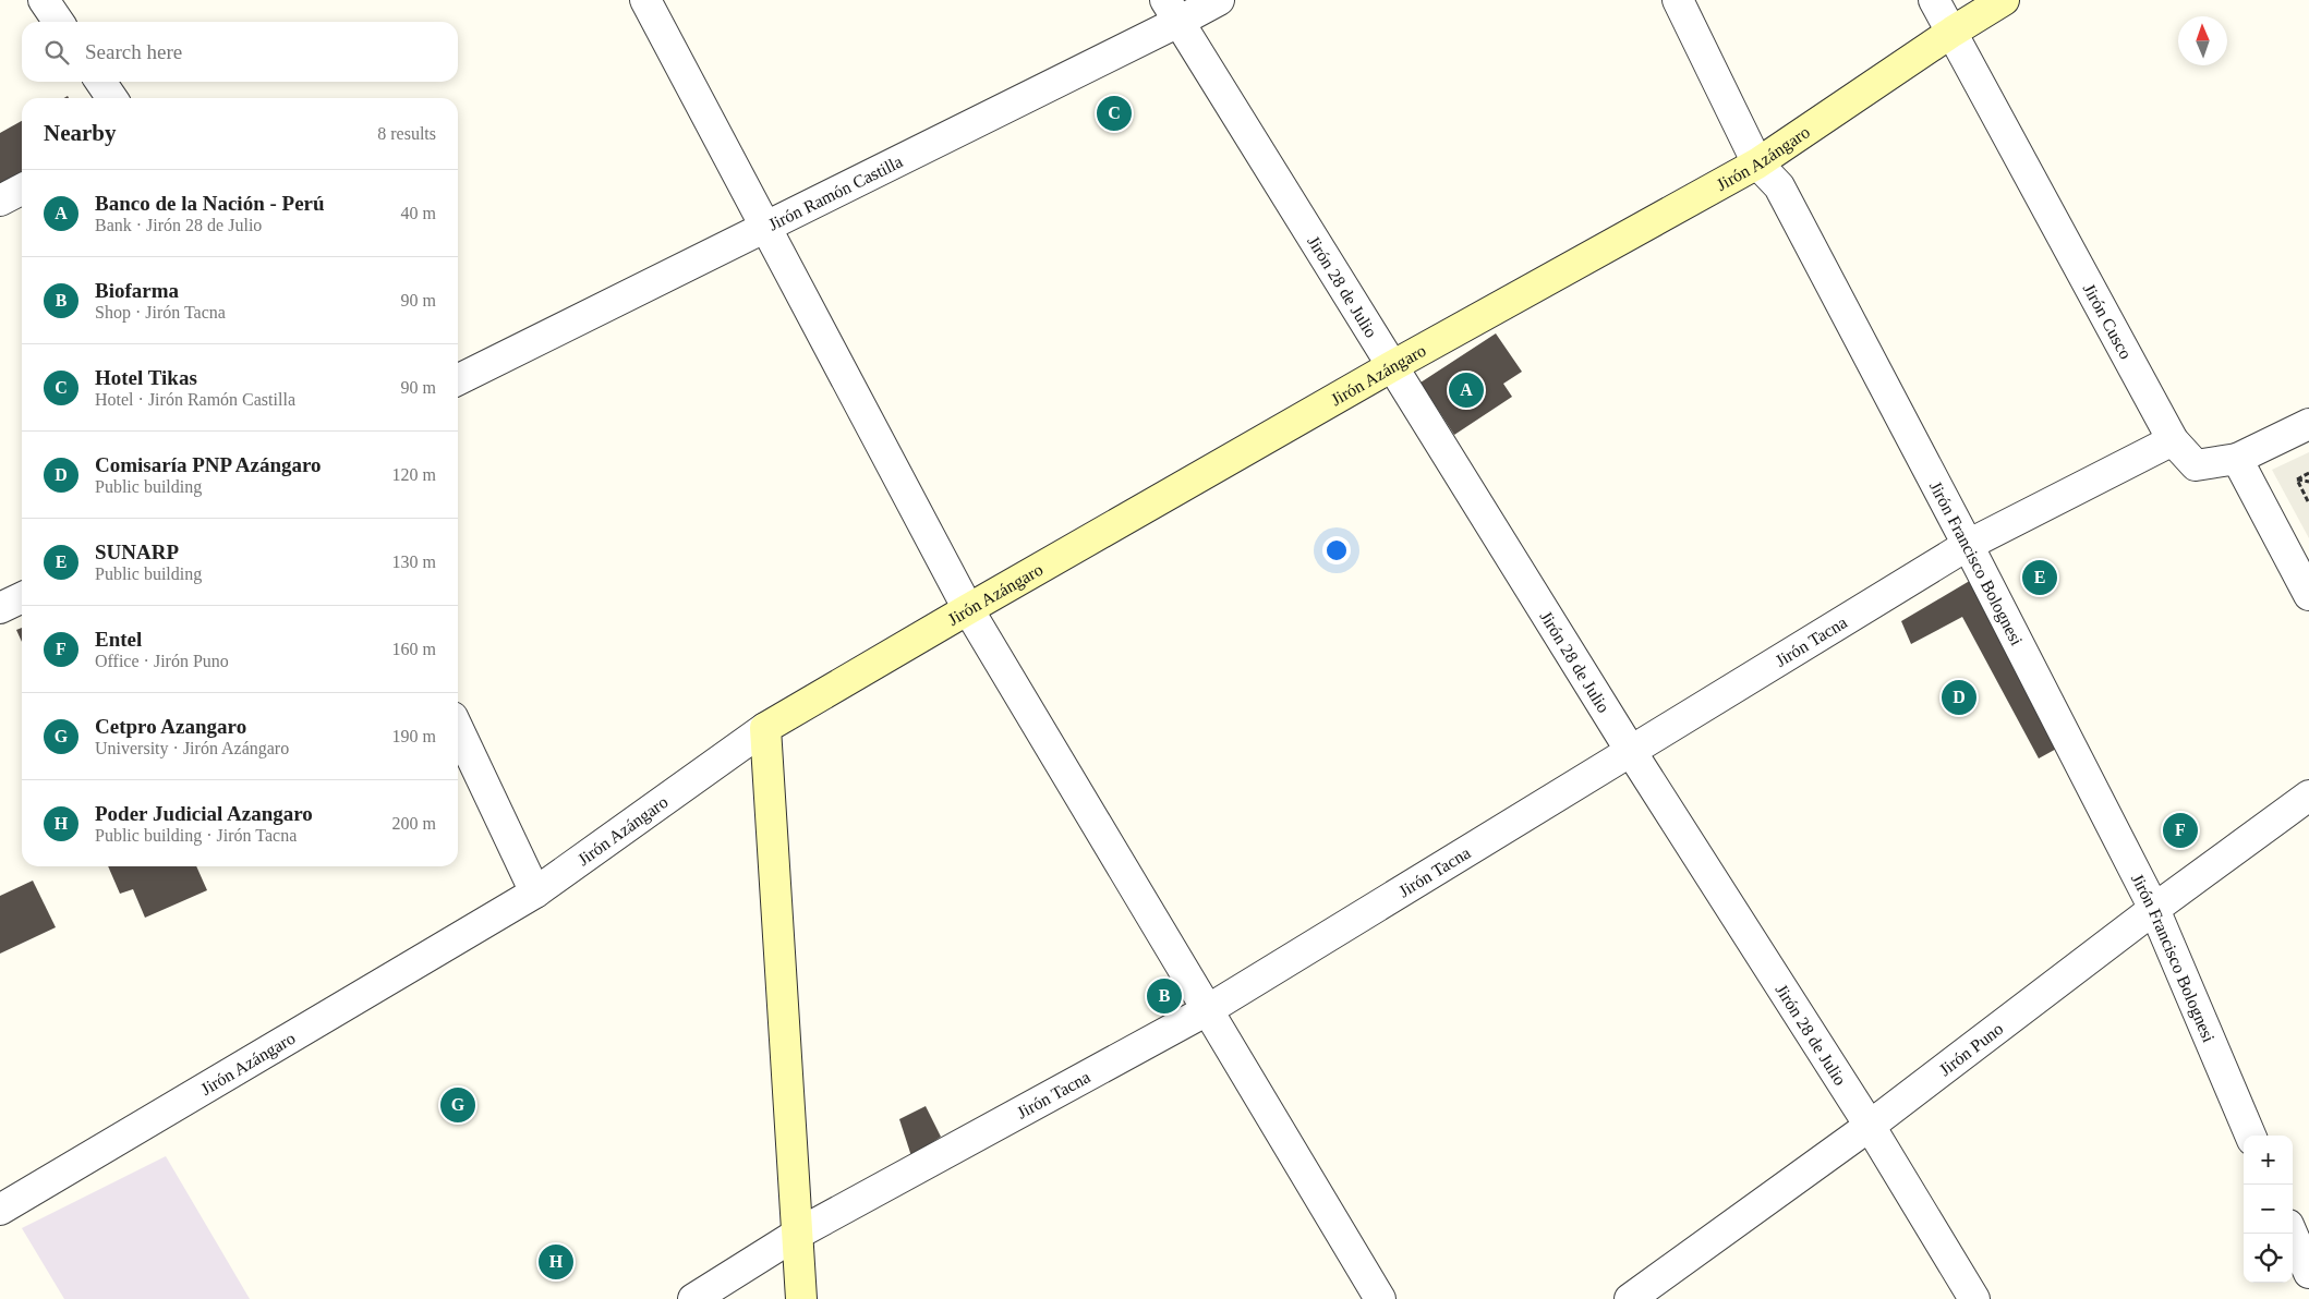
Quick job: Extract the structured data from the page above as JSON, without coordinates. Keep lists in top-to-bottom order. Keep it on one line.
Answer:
{"streets":{"street":["Jirón Azángaro","Jirón Ramón Castilla","Jirón 28 de Julio","Jirón Cusco","Jirón Francisco Bolognesi","Jirón Tacna","Jirón Puno"]},"crossings":[["Jirón Azángaro","Jirón 28 de Julio"],["Jirón Azángaro","Jirón Cusco"],["Jirón Azángaro","Jirón Francisco Bolognesi"],["Jirón Ramón Castilla","Jirón 28 de Julio"],["Jirón 28 de Julio","Jirón Tacna"],["Jirón 28 de Julio","Jirón Puno"],["Jirón Cusco","Jirón Tacna"],["Jirón Francisco Bolognesi","Jirón Tacna"],["Jirón Francisco Bolognesi","Jirón Puno"]],"north":"top","page":{"search":"Search here","pins":["C","A","E","D","F","B","G","H"],"heading":["Nearby","8 results"],"list":[{"mark":"A","name":"Banco de la Nación - Perú","note":"Bank · Jirón 28 de Julio","value":"40 m"},{"mark":"B","name":"Biofarma","note":"Shop · Jirón Tacna","value":"90 m"},{"mark":"C","name":"Hotel Tikas","note":"Hotel · Jirón Ramón Castilla","value":"90 m"},{"mark":"D","name":"Comisaría PNP Azángaro","note":"Public building","value":"120 m"},{"mark":"E","name":"SUNARP","note":"Public building","value":"130 m"},{"mark":"F","name":"Entel","note":"Office · Jirón Puno","value":"160 m"},{"mark":"G","name":"Cetpro Azangaro","note":"University · Jirón Azángaro","value":"190 m"},{"mark":"H","name":"Poder Judicial Azangaro","note":"Public building · Jirón Tacna","value":"200 m"}],"map_buttons":["+","−"]}}
